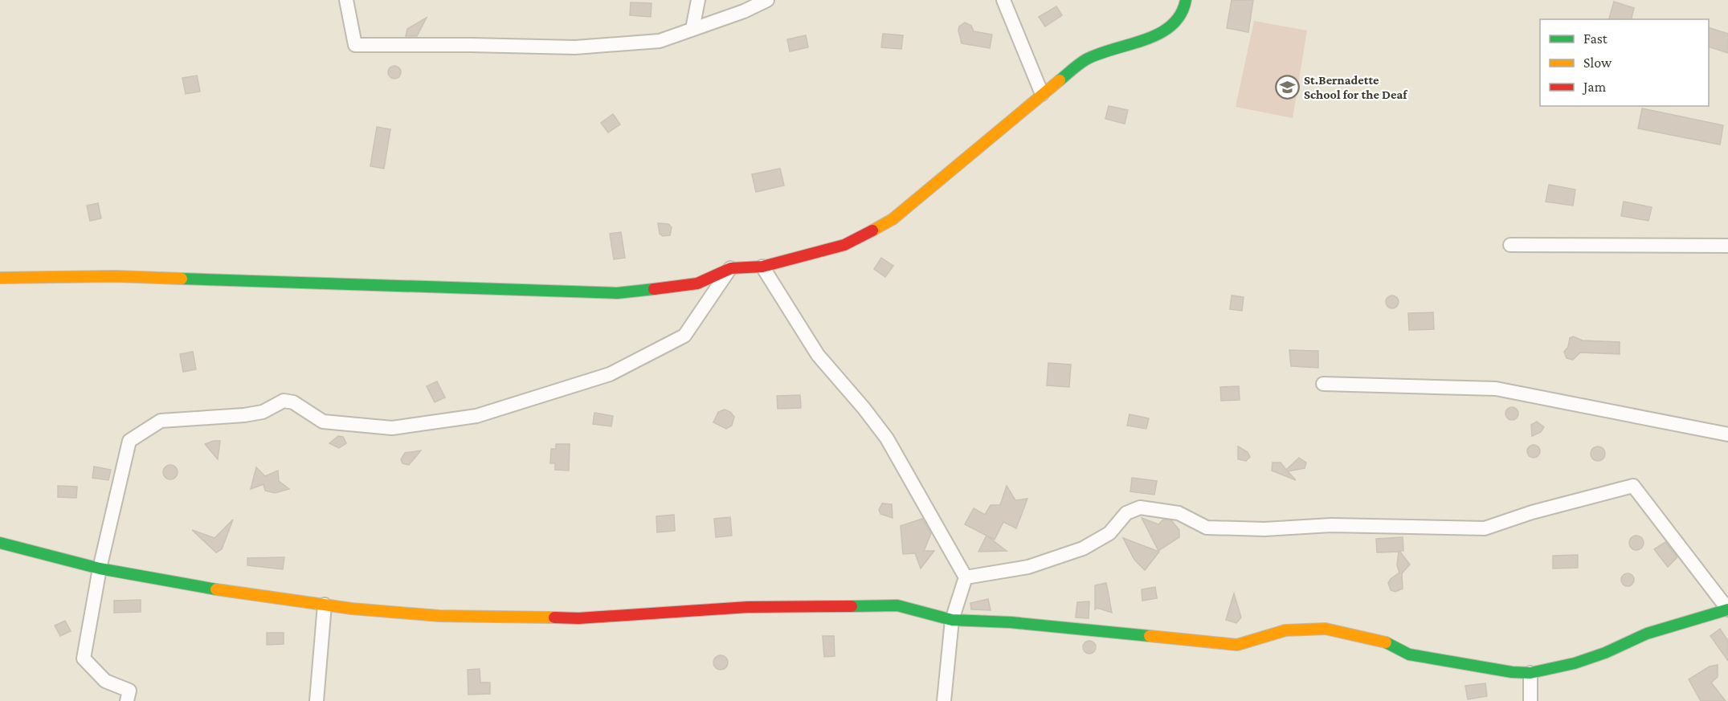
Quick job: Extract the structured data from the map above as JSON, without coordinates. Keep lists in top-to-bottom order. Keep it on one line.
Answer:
{"places":{"school or university":["St.Bernadette School for the Deaf"]},"legend":["Fast","Slow","Jam"]}
